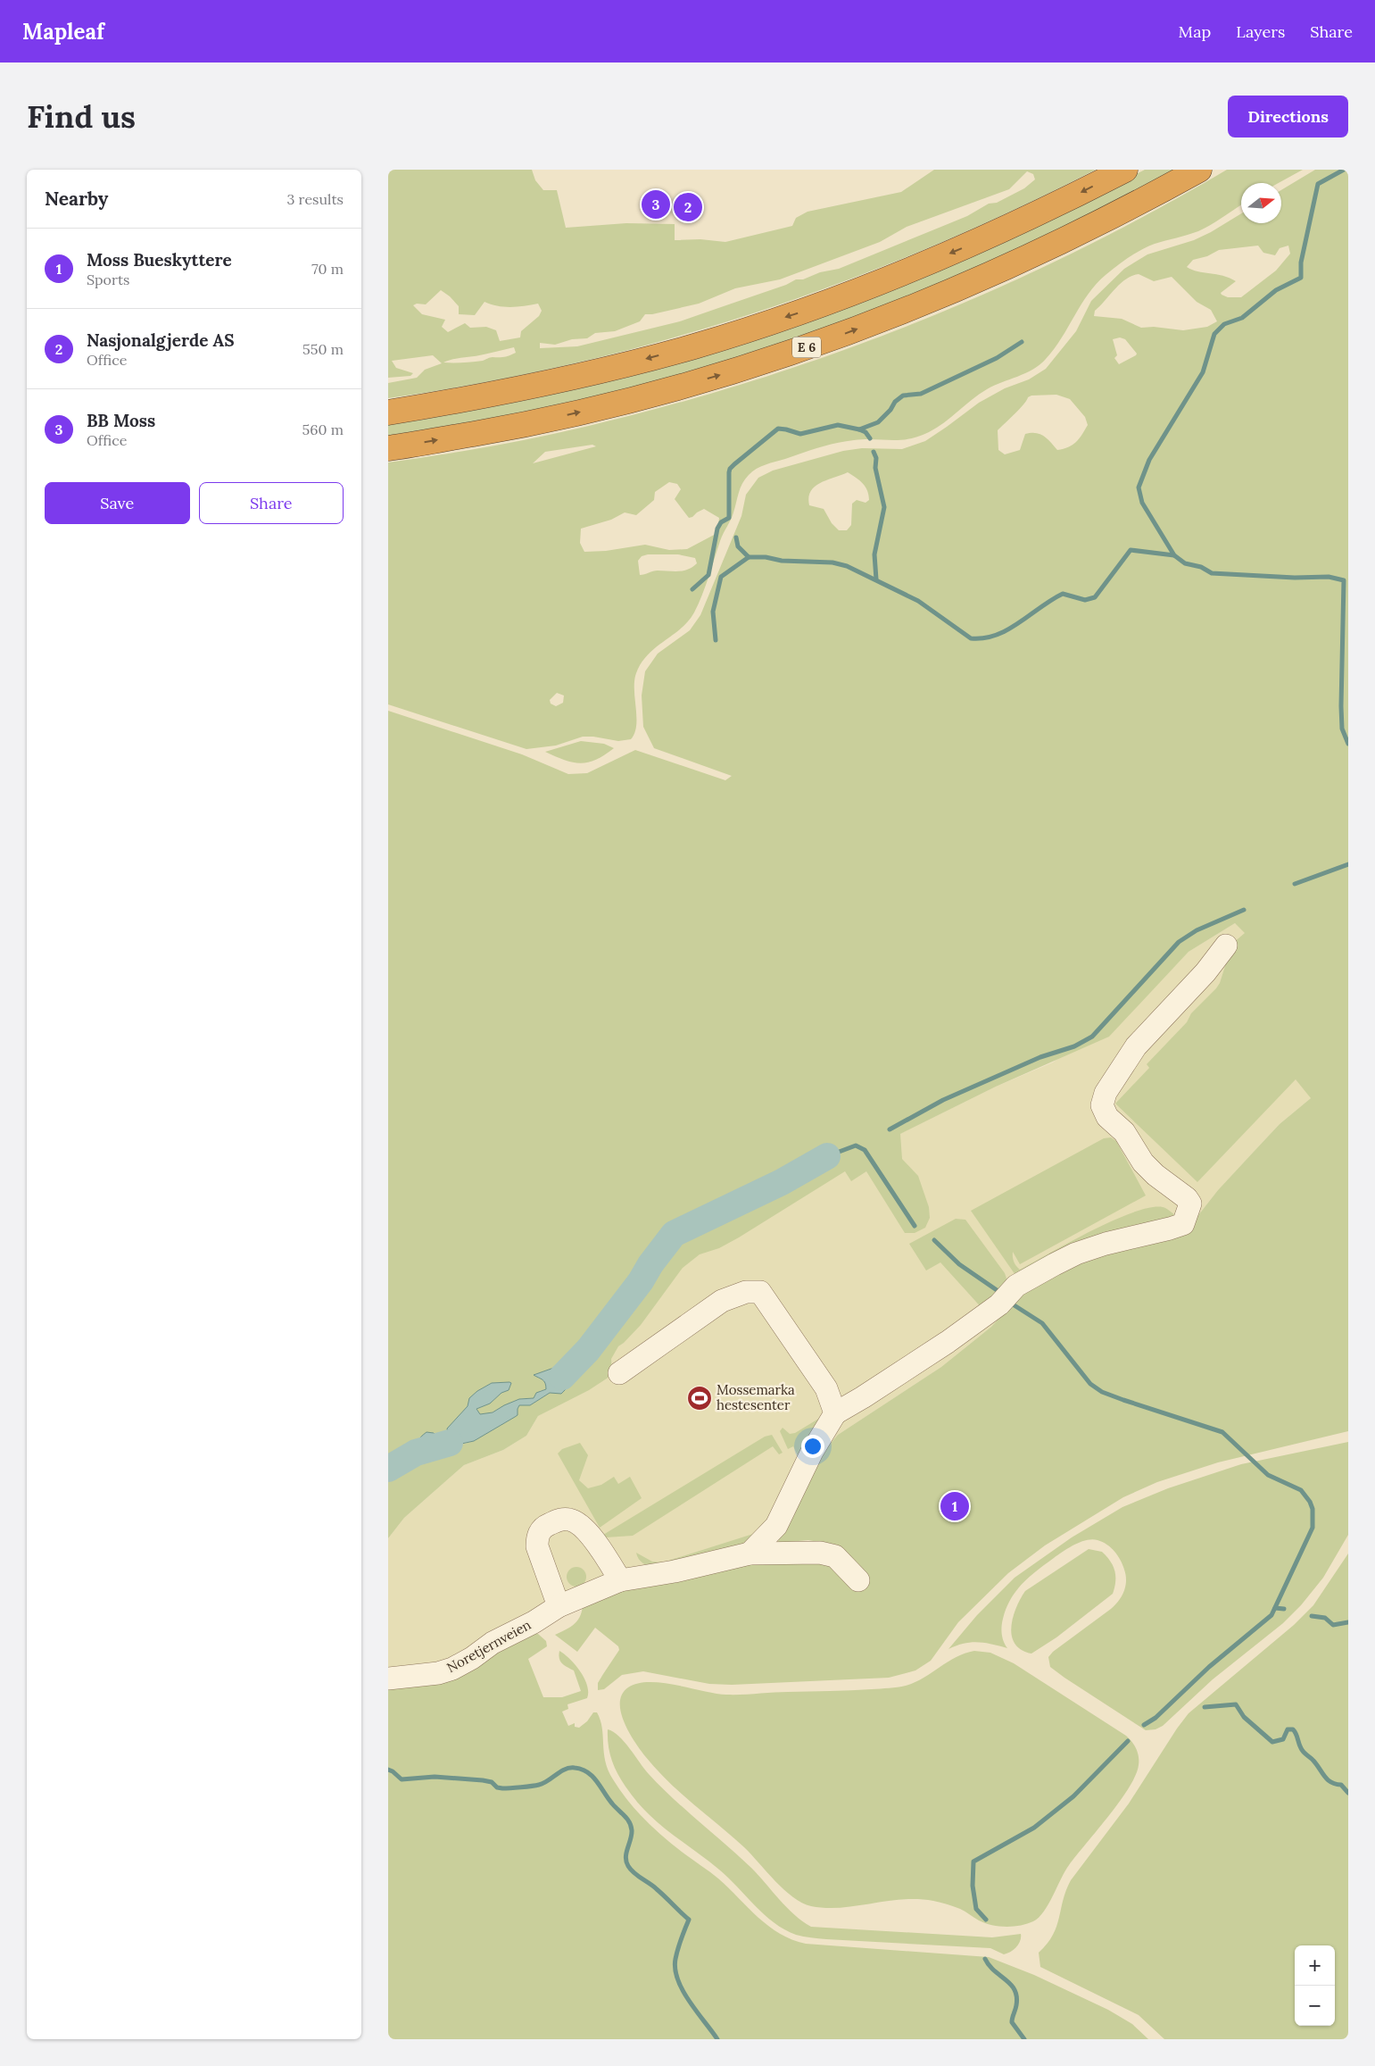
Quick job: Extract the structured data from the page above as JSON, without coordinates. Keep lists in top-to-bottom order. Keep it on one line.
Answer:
{"streets":{"highway":["E 6"],"street":["Noretjernveien"]},"places":{"sports":["Mossemarka hestesenter"]},"north":"right","page":{"header":"Mapleaf","nav":["Map","Layers","Share"],"buttons":["Directions",["Save","Share"]],"title":"Find us","heading":["Nearby","3 results"],"pins":["3","2","1"],"list":[{"mark":"1","name":"Moss Bueskyttere","note":"Sports","value":"70 m"},{"mark":"2","name":"Nasjonalgjerde AS","note":"Office","value":"550 m"},{"mark":"3","name":"BB Moss","note":"Office","value":"560 m"}],"map_buttons":["+","−"]}}
